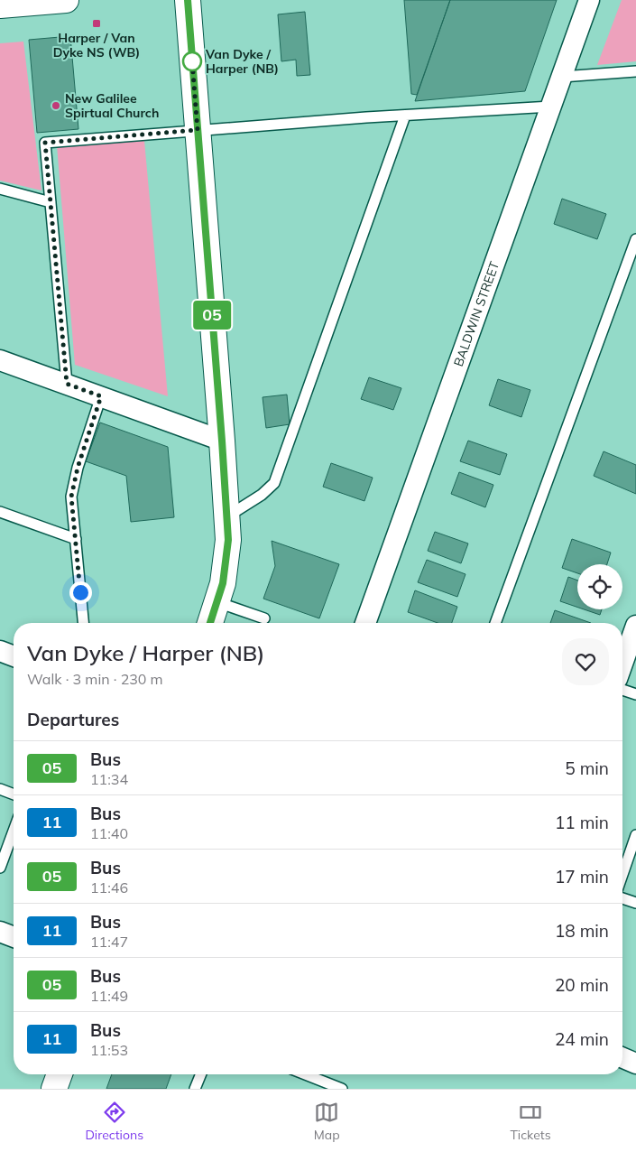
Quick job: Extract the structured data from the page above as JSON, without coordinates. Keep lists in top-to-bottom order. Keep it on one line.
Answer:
{"streets":{"street":["BALDWIN STREET"]},"places":{"transit":["Harper / Van Dyke NS (WB)"],"other":["Van Dyke / Harper (NB)","New Galilee Spirtual Church"]},"lines":["bus line 05"],"page":{"on_map":"05","heading":[["Van Dyke / Harper (NB)","Walk · 3 min · 230 m"],"Departures"],"list":[{"mark":"05","name":"Bus","note":"11:34","value":"5 min"},{"mark":"11","name":"Bus","note":"11:40","value":"11 min"},{"mark":"05","name":"Bus","note":"11:46","value":"17 min"},{"mark":"11","name":"Bus","note":"11:47","value":"18 min"},{"mark":"05","name":"Bus","note":"11:49","value":"20 min"},{"mark":"11","name":"Bus","note":"11:53","value":"24 min"}],"tabs":["Directions","Map","Tickets"]}}
